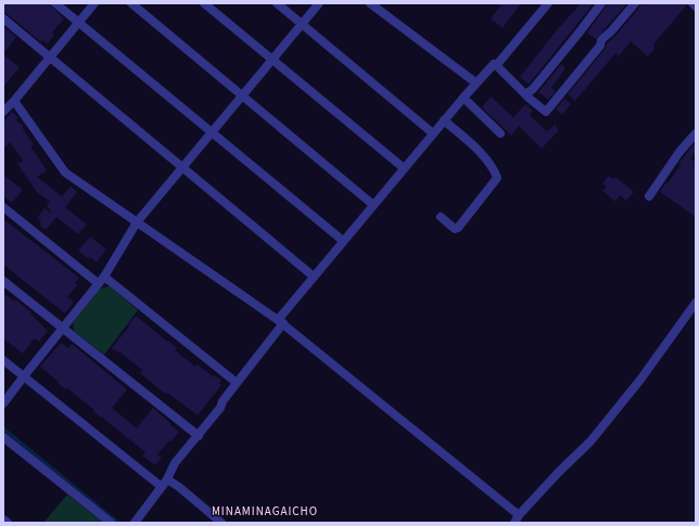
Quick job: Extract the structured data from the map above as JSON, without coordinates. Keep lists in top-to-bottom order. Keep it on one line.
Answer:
{"districts":["MINAMINAGAICHO"]}
